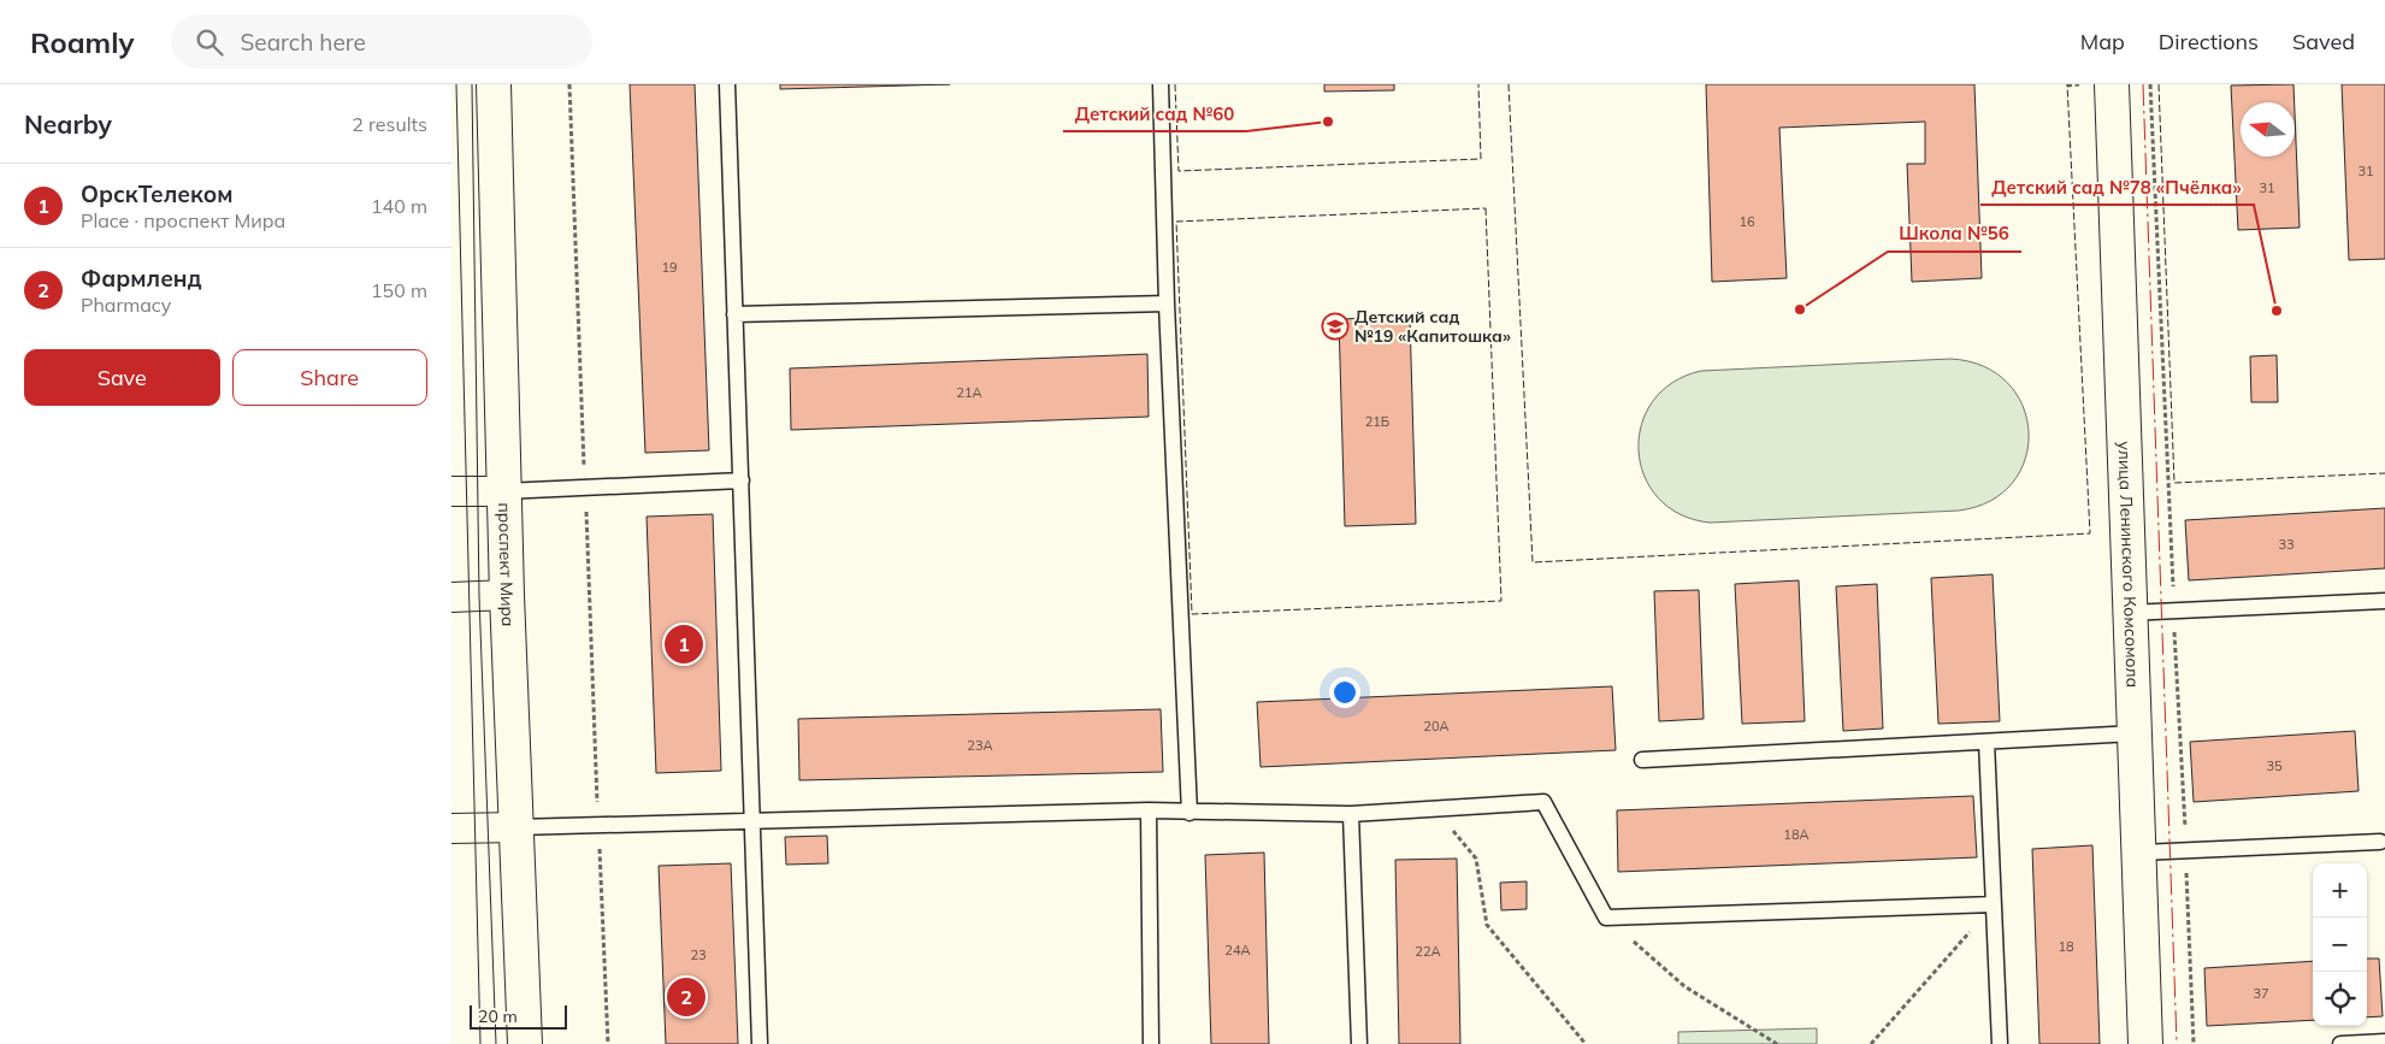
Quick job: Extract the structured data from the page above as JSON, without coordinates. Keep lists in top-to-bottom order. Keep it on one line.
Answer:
{"streets":{"street":["проспект Мира","улица Ленинского Комсомола"]},"places":{"other":["Детский сад №60","Школа №56","Детский сад №78 «Пчёлка»"],"school or university":["Детский сад №19 «Капитошка»"]},"house_numbers":["31","31","16","19","21А","21Б","33","20А","23А","35","18А","18","24А","22А","23","37"],"scale_bar":"20 m","north":"left","page":{"header":"Roamly","search":"Search here","nav":["Map","Directions","Saved"],"heading":["Nearby","2 results"],"list":[{"mark":"1","name":"ОрскТелеком","note":"Place · проспект Мира","value":"140 m"},{"mark":"2","name":"Фармленд","note":"Pharmacy","value":"150 m"}],"buttons":["Save","Share"],"pins":["1","2"],"map_buttons":["+","−"],"scale":"20 m"}}
